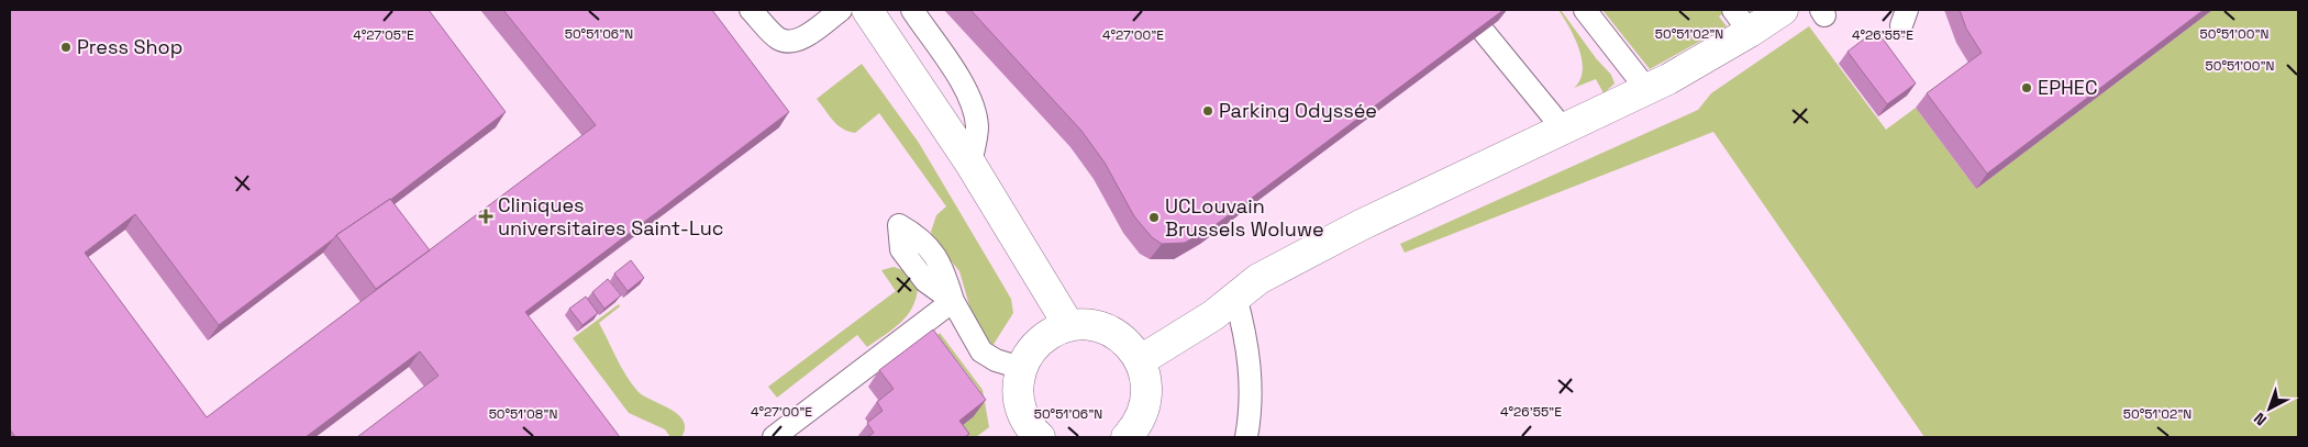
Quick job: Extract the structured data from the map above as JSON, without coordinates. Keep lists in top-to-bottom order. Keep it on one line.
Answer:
{"places":{"other":["Press Shop","EPHEC","Parking Odyssée","UCLouvain Brussels Woluwe"],"health":["Cliniques universitaires Saint-Luc"]},"north":"bottom left","coordinates":["50°51'00\"N","50°51'06\"N","50°51'02\"N","4°27'05\"E","4°27'00\"E","4°26'55\"E","50°51'08\"N"]}
